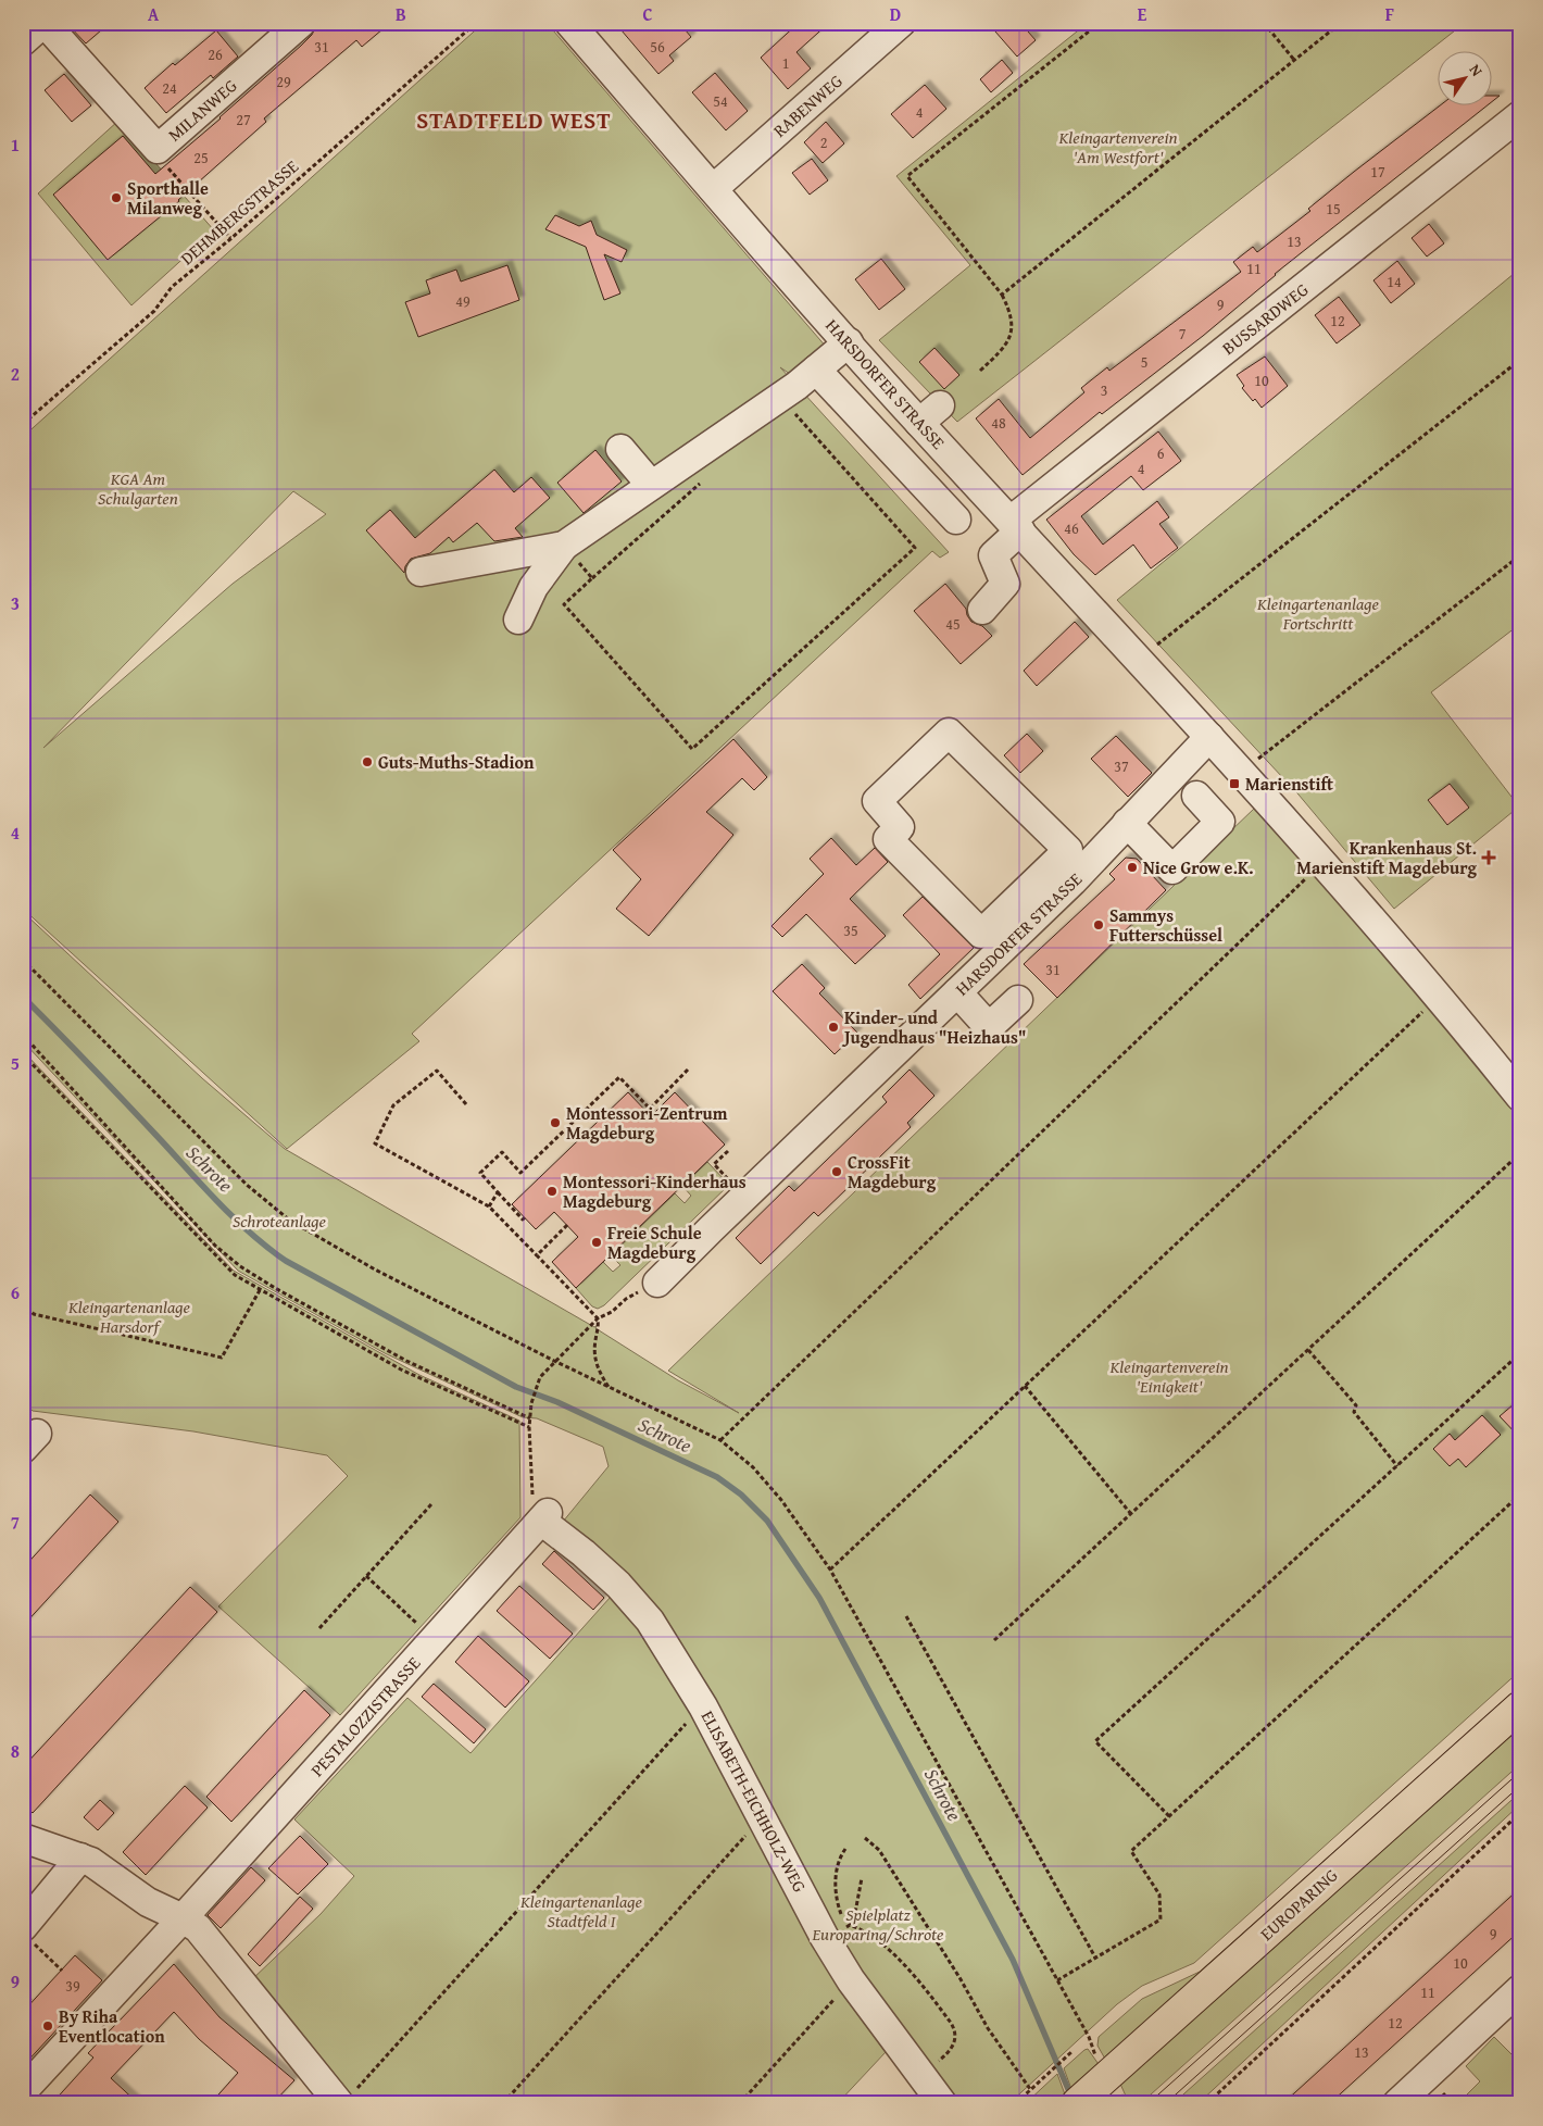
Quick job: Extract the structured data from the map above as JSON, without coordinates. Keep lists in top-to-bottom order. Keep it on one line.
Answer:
{"streets":{"main road":["EUROPARING"],"street":["RABENWEG","MILANWEG","BUSSARDWEG","HARSDORFER STRASSE","PESTALOZZISTRASSE","ELISABETH-EICHHOLZ-WEG"],"path":["DEHMBERGSTRASSE"]},"crossings":[["RABENWEG","HARSDORFER STRASSE"],["BUSSARDWEG","HARSDORFER STRASSE"],["PESTALOZZISTRASSE","ELISABETH-EICHHOLZ-WEG"]],"districts":["STADTFELD WEST"],"water":["Schrote"],"parks":["Kleingartenverein 'Am Westfort'","KGA Am Schulgarten","Kleingartenanlage Fortschritt","Schroteanlage","Kleingartenanlage Harsdorf","Kleingartenverein 'Einigkeit'","Kleingartenanlage Stadtfeld I","Spielplatz Europaring/Schrote"],"places":{"other":["Sporthalle Milanweg","Guts-Muths-Stadion","Nice Grow e.K.","Sammys Futterschüssel","Kinder- und Jugendhaus \"Heizhaus\"","Montessori-Zentrum Magdeburg","CrossFit Magdeburg","Montessori-Kinderhaus Magdeburg","Freie Schule Magdeburg","By Riha Eventlocation"],"transit":["Marienstift"],"health":["Krankenhaus St. Marienstift Magdeburg"]},"house_numbers":["31","56","26","1","29","24","54","4","27","2","25","17","15","13","11","14","49","9","12","7","5","10","3","48","6","4","46","45","37","35","31","9","10","39","11","12","13"],"north":"top right","grid":{"columns":["A","B","C","D","E","F"],"rows":["1","2","3","4","5","6","7","8","9"]}}
